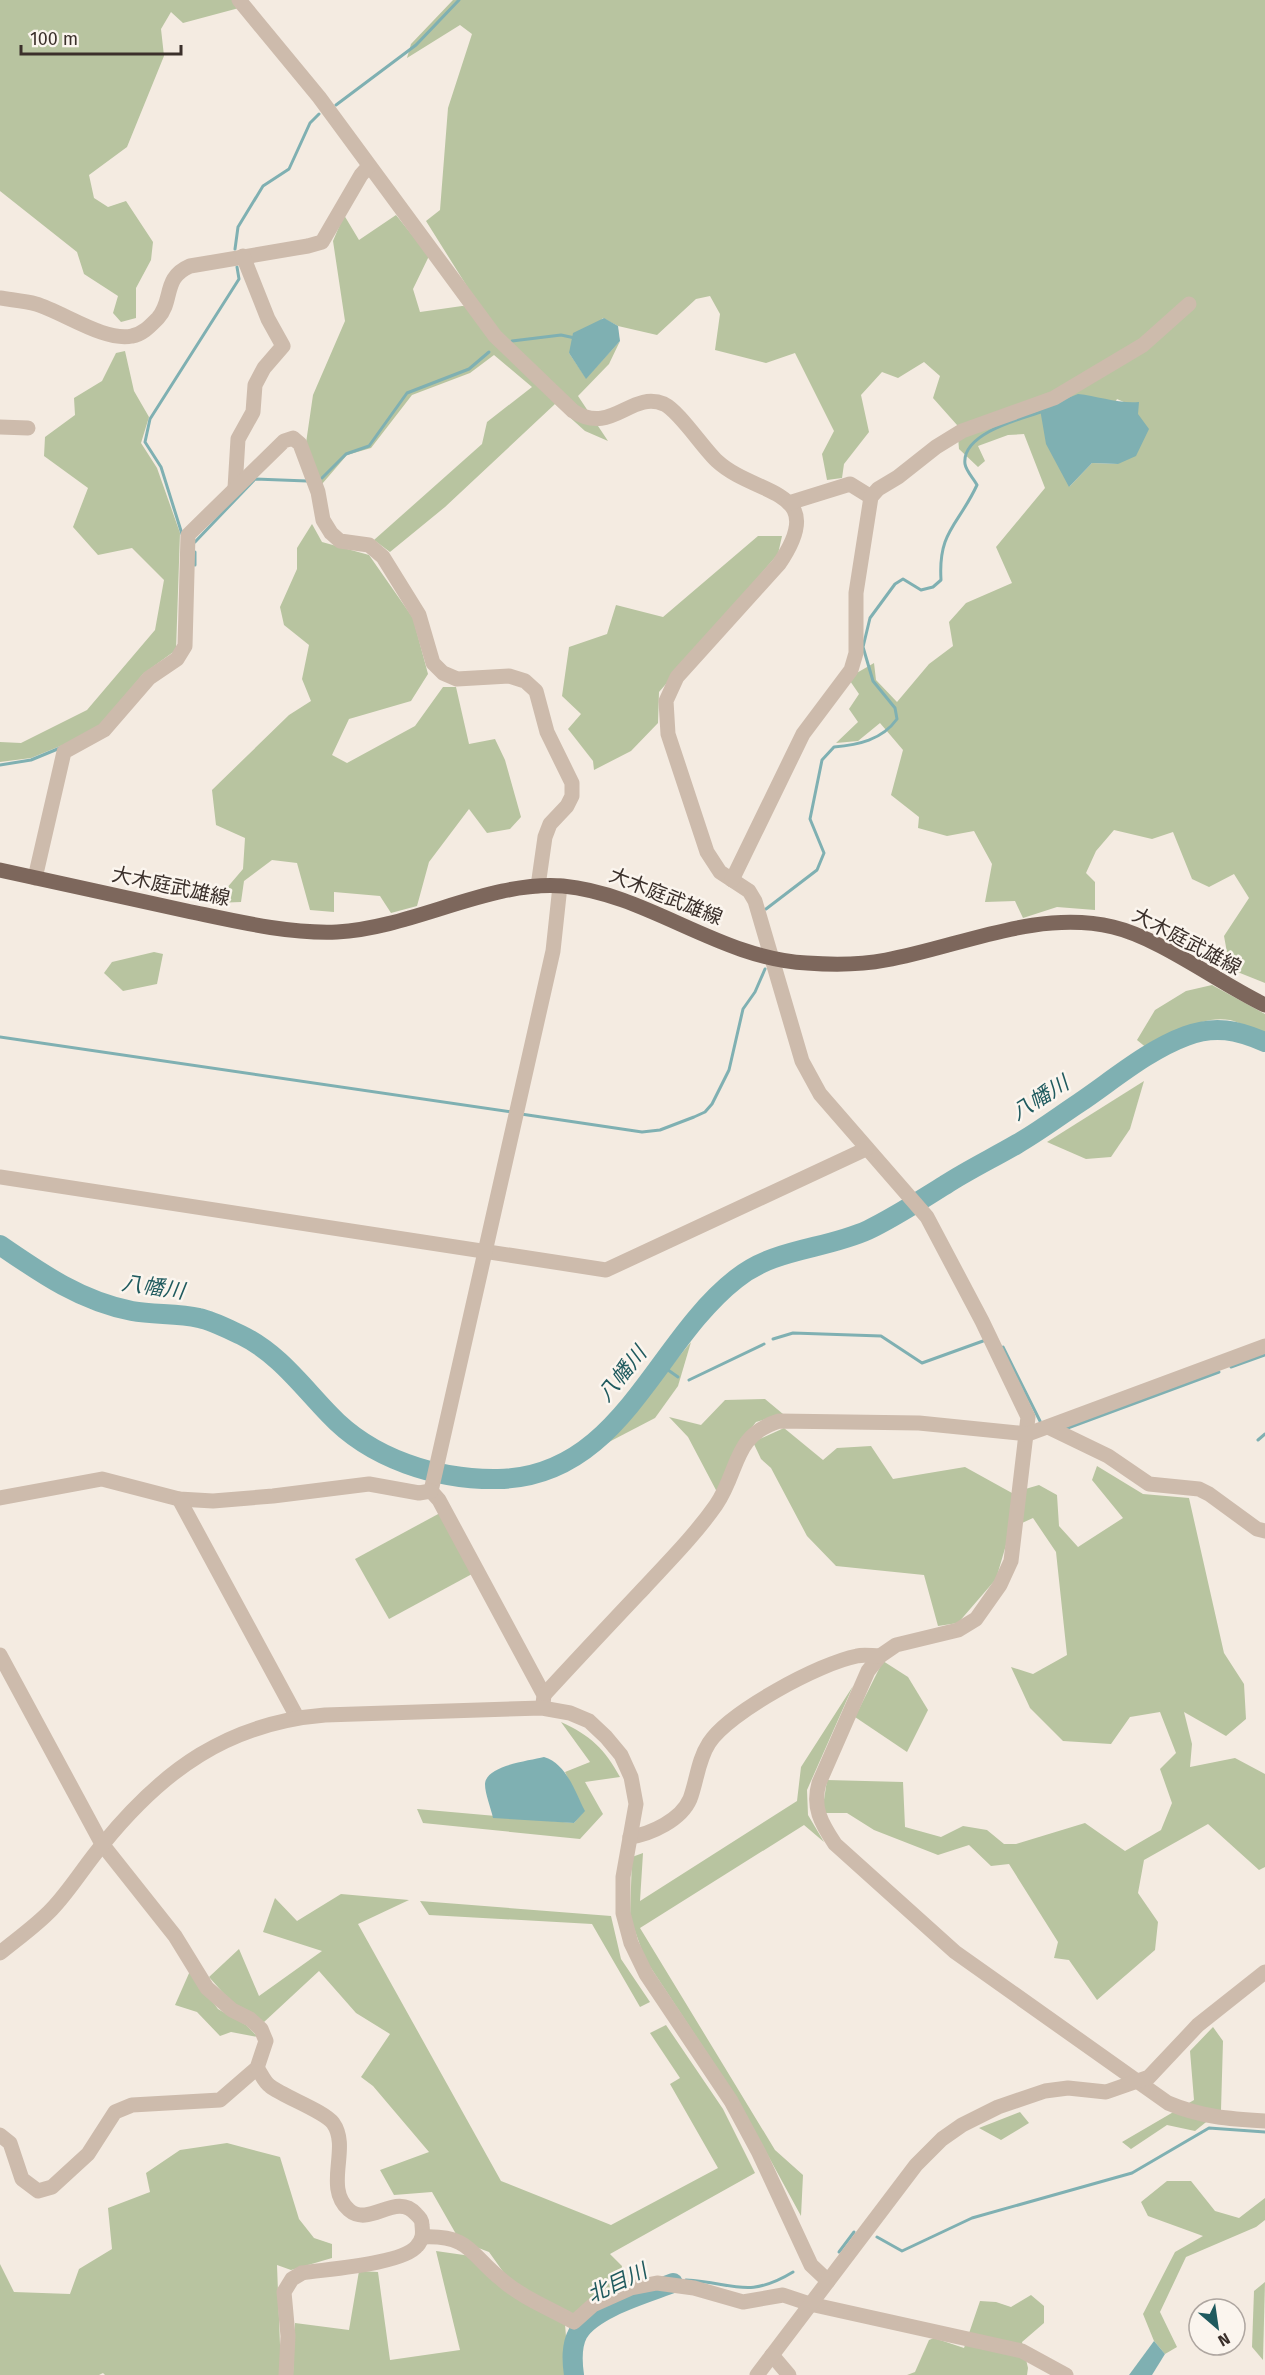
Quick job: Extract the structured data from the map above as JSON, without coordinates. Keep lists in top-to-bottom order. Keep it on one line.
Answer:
{"streets":{"main road":["大木庭武雄線"]},"water":["八幡川","北目川"],"scale_bar":"100 m","north":"bottom right"}
